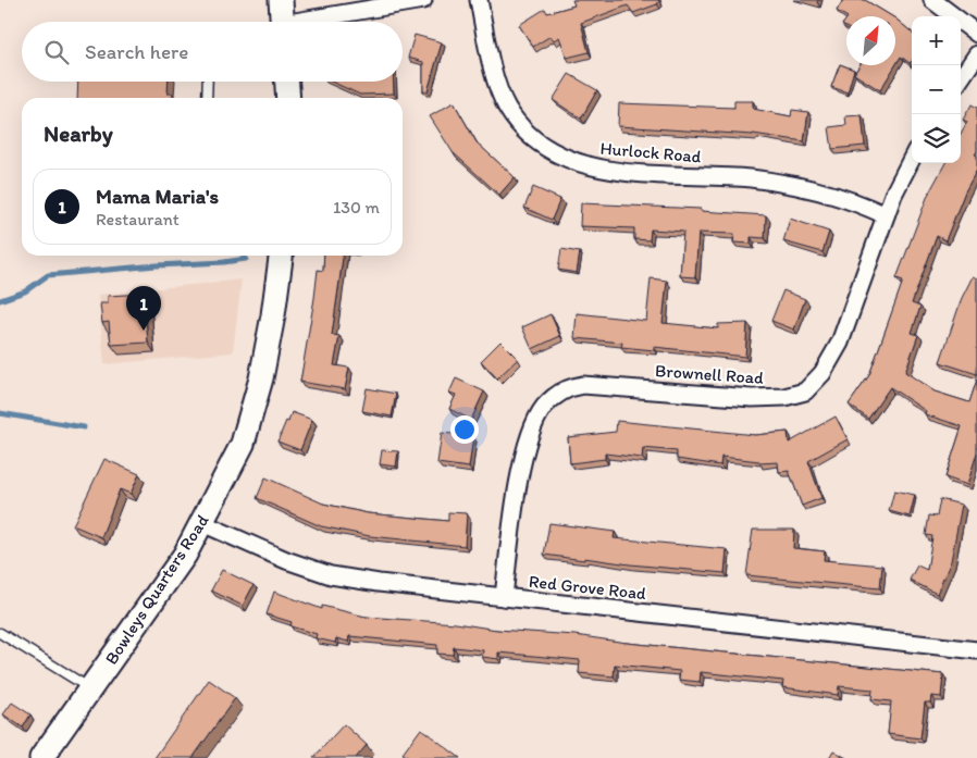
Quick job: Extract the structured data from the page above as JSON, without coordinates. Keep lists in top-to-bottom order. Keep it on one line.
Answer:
{"streets":{"street":["Hurlock Road","Brownell Road","Red Grove Road","Bowleys Quarters Road"]},"crossings":[["Hurlock Road","Brownell Road"],["Brownell Road","Red Grove Road"],["Red Grove Road","Bowleys Quarters Road"]],"north":"top right","page":{"map_buttons":["+","−"],"search":"Search here","heading":"Nearby","list":[{"mark":"1","name":"Mama Maria's","note":"Restaurant","value":"130 m"}],"pins":"1"}}
